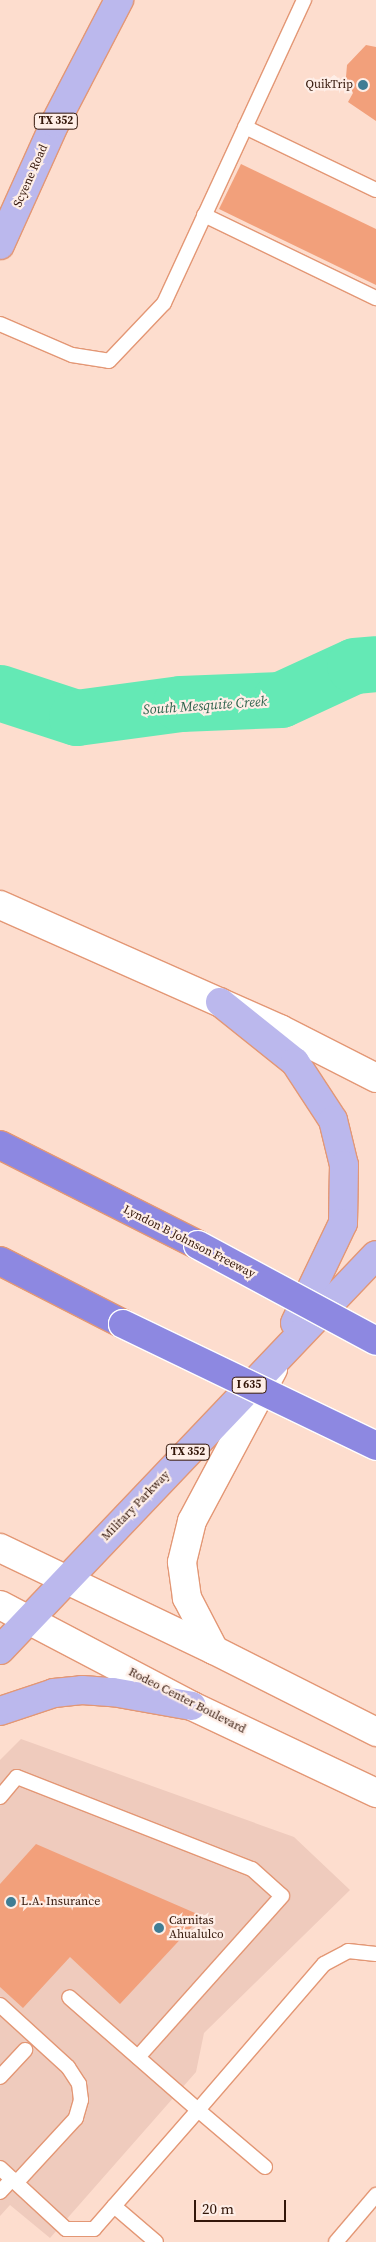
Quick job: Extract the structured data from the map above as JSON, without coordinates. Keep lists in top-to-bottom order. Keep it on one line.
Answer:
{"streets":{"highway":["Lyndon B Johnson Freeway","I 635"],"main road":["TX 352","Scyene Road","Military Parkway","Rodeo Center Boulevard"]},"crossings":[["Military Parkway","Rodeo Center Boulevard"]],"water":["South Mesquite Creek"],"places":["QuikTrip","L.A. Insurance","Carnitas Ahualulco"],"scale_bar":"20 m"}
